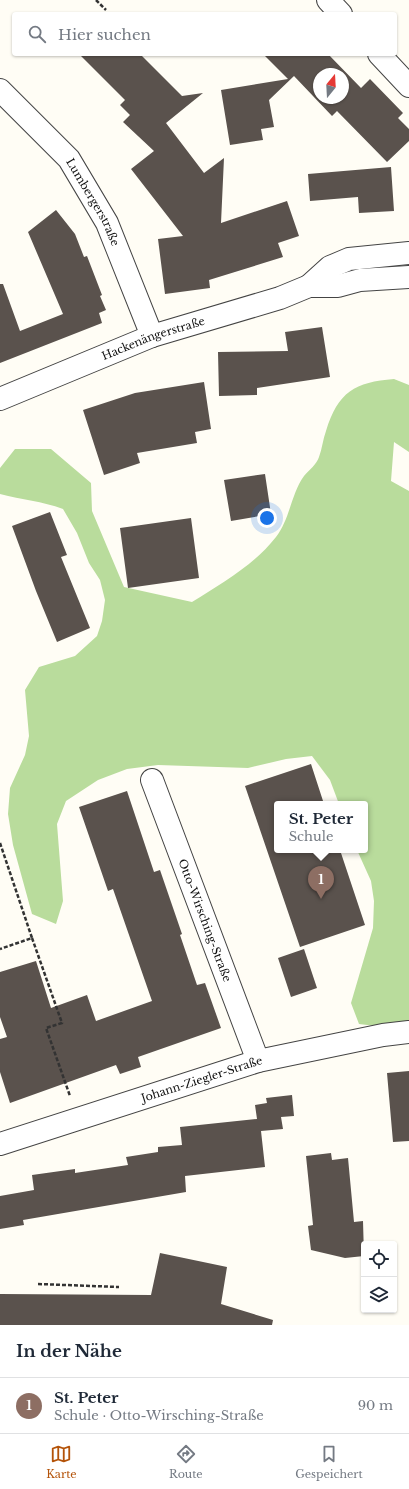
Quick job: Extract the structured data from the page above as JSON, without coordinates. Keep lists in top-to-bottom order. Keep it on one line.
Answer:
{"streets":{"street":["Lumbergerstraße","Hackenängerstraße","Otto-Wirsching-Straße","Johann-Ziegler-Straße"]},"crossings":[["Lumbergerstraße","Hackenängerstraße"],["Otto-Wirsching-Straße","Johann-Ziegler-Straße"]],"north":"top","page":{"search":"Hier suchen","popup":["St. Peter","Schule"],"pins":"1","heading":"In der Nähe","list":[{"mark":"1","name":"St. Peter","note":"Schule · Otto-Wirsching-Straße","value":"90 m"}],"nav":["Karte","Route","Gespeichert"]}}
